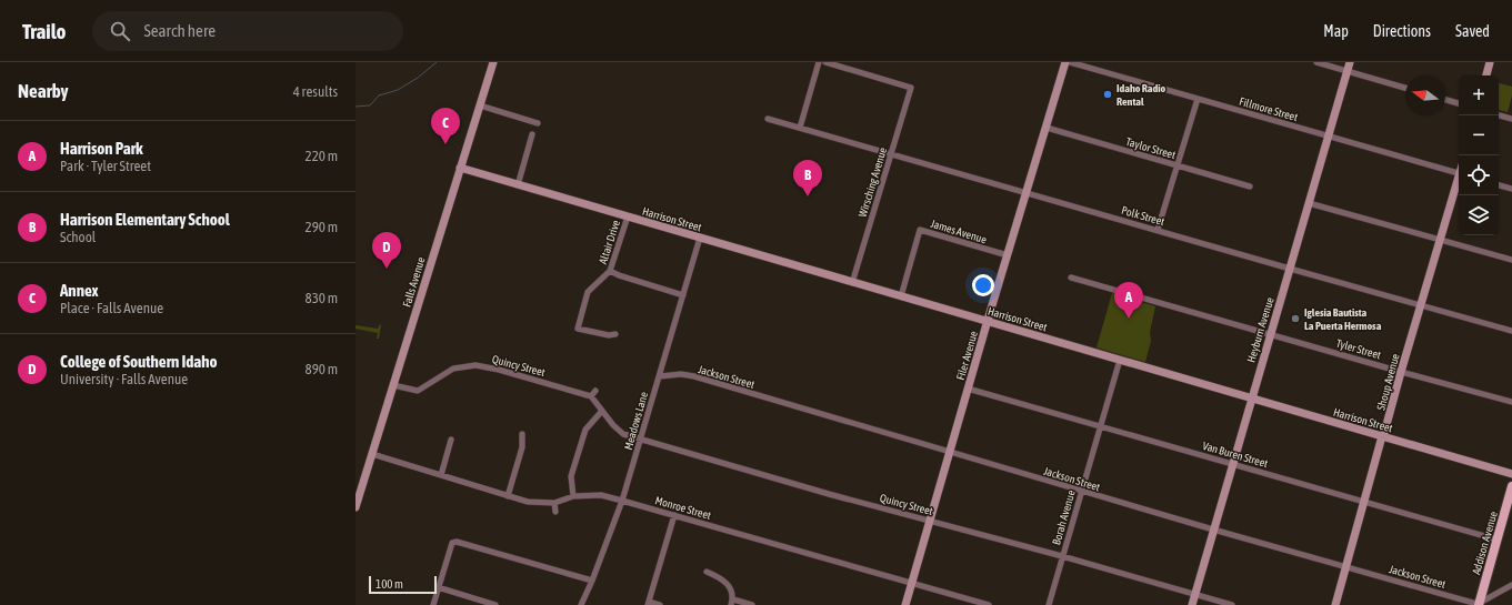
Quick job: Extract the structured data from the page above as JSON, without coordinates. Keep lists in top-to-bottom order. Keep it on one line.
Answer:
{"streets":{"main road":["Addison Avenue"],"street":["Fillmore Street","Taylor Street","Wirsching Avenue","Polk Street","Harrison Street","James Avenue","Altair Drive","Falls Avenue","Heyburn Avenue","Tyler Street","Filer Avenue","Quincy Street","Jackson Street","Shoup Avenue","Meadows Lane","Van Buren Street","Monroe Street","Borah Avenue"]},"crossings":[["Fillmore Street","Heyburn Avenue"],["Taylor Street","Filer Avenue"],["Wirsching Avenue","Polk Street"],["Wirsching Avenue","Harrison Street"],["Polk Street","Heyburn Avenue"],["Polk Street","Filer Avenue"],["Polk Street","Shoup Avenue"],["Harrison Street","James Avenue"],["Harrison Street","Altair Drive"],["Harrison Street","Falls Avenue"],["Harrison Street","Heyburn Avenue"],["Harrison Street","Filer Avenue"],["Harrison Street","Shoup Avenue"],["Harrison Street","Meadows Lane"],["Harrison Street","Borah Avenue"],["James Avenue","Filer Avenue"],["Falls Avenue","Quincy Street"],["Falls Avenue","Monroe Street"],["Heyburn Avenue","Tyler Street"],["Heyburn Avenue","Quincy Street"],["Heyburn Avenue","Jackson Street"],["Heyburn Avenue","Van Buren Street"],["Tyler Street","Shoup Avenue"],["Filer Avenue","Quincy Street"],["Filer Avenue","Jackson Street"],["Filer Avenue","Van Buren Street"],["Filer Avenue","Monroe Street"],["Quincy Street","Meadows Lane"],["Quincy Street","Borah Avenue"],["Jackson Street","Shoup Avenue"],["Jackson Street","Meadows Lane"],["Jackson Street","Borah Avenue"],["Jackson Street","Addison Avenue"],["Shoup Avenue","Van Buren Street"],["Meadows Lane","Monroe Street"],["Van Buren Street","Borah Avenue"],["Van Buren Street","Addison Avenue"]],"places":["Idaho Radio Rental","Iglesia Bautista La Puerta Hermosa"],"scale_bar":"100 m","north":"left","page":{"header":"Trailo","search":"Search here","nav":["Map","Directions","Saved"],"heading":["Nearby","4 results"],"map_buttons":["+","−"],"pins":["C","B","D","A"],"list":[{"mark":"A","name":"Harrison Park","note":"Park · Tyler Street","value":"220 m"},{"mark":"B","name":"Harrison Elementary School","note":"School","value":"290 m"},{"mark":"C","name":"Annex","note":"Place · Falls Avenue","value":"830 m"},{"mark":"D","name":"College of Southern Idaho","note":"University · Falls Avenue","value":"890 m"}],"scale":"100 m"}}
